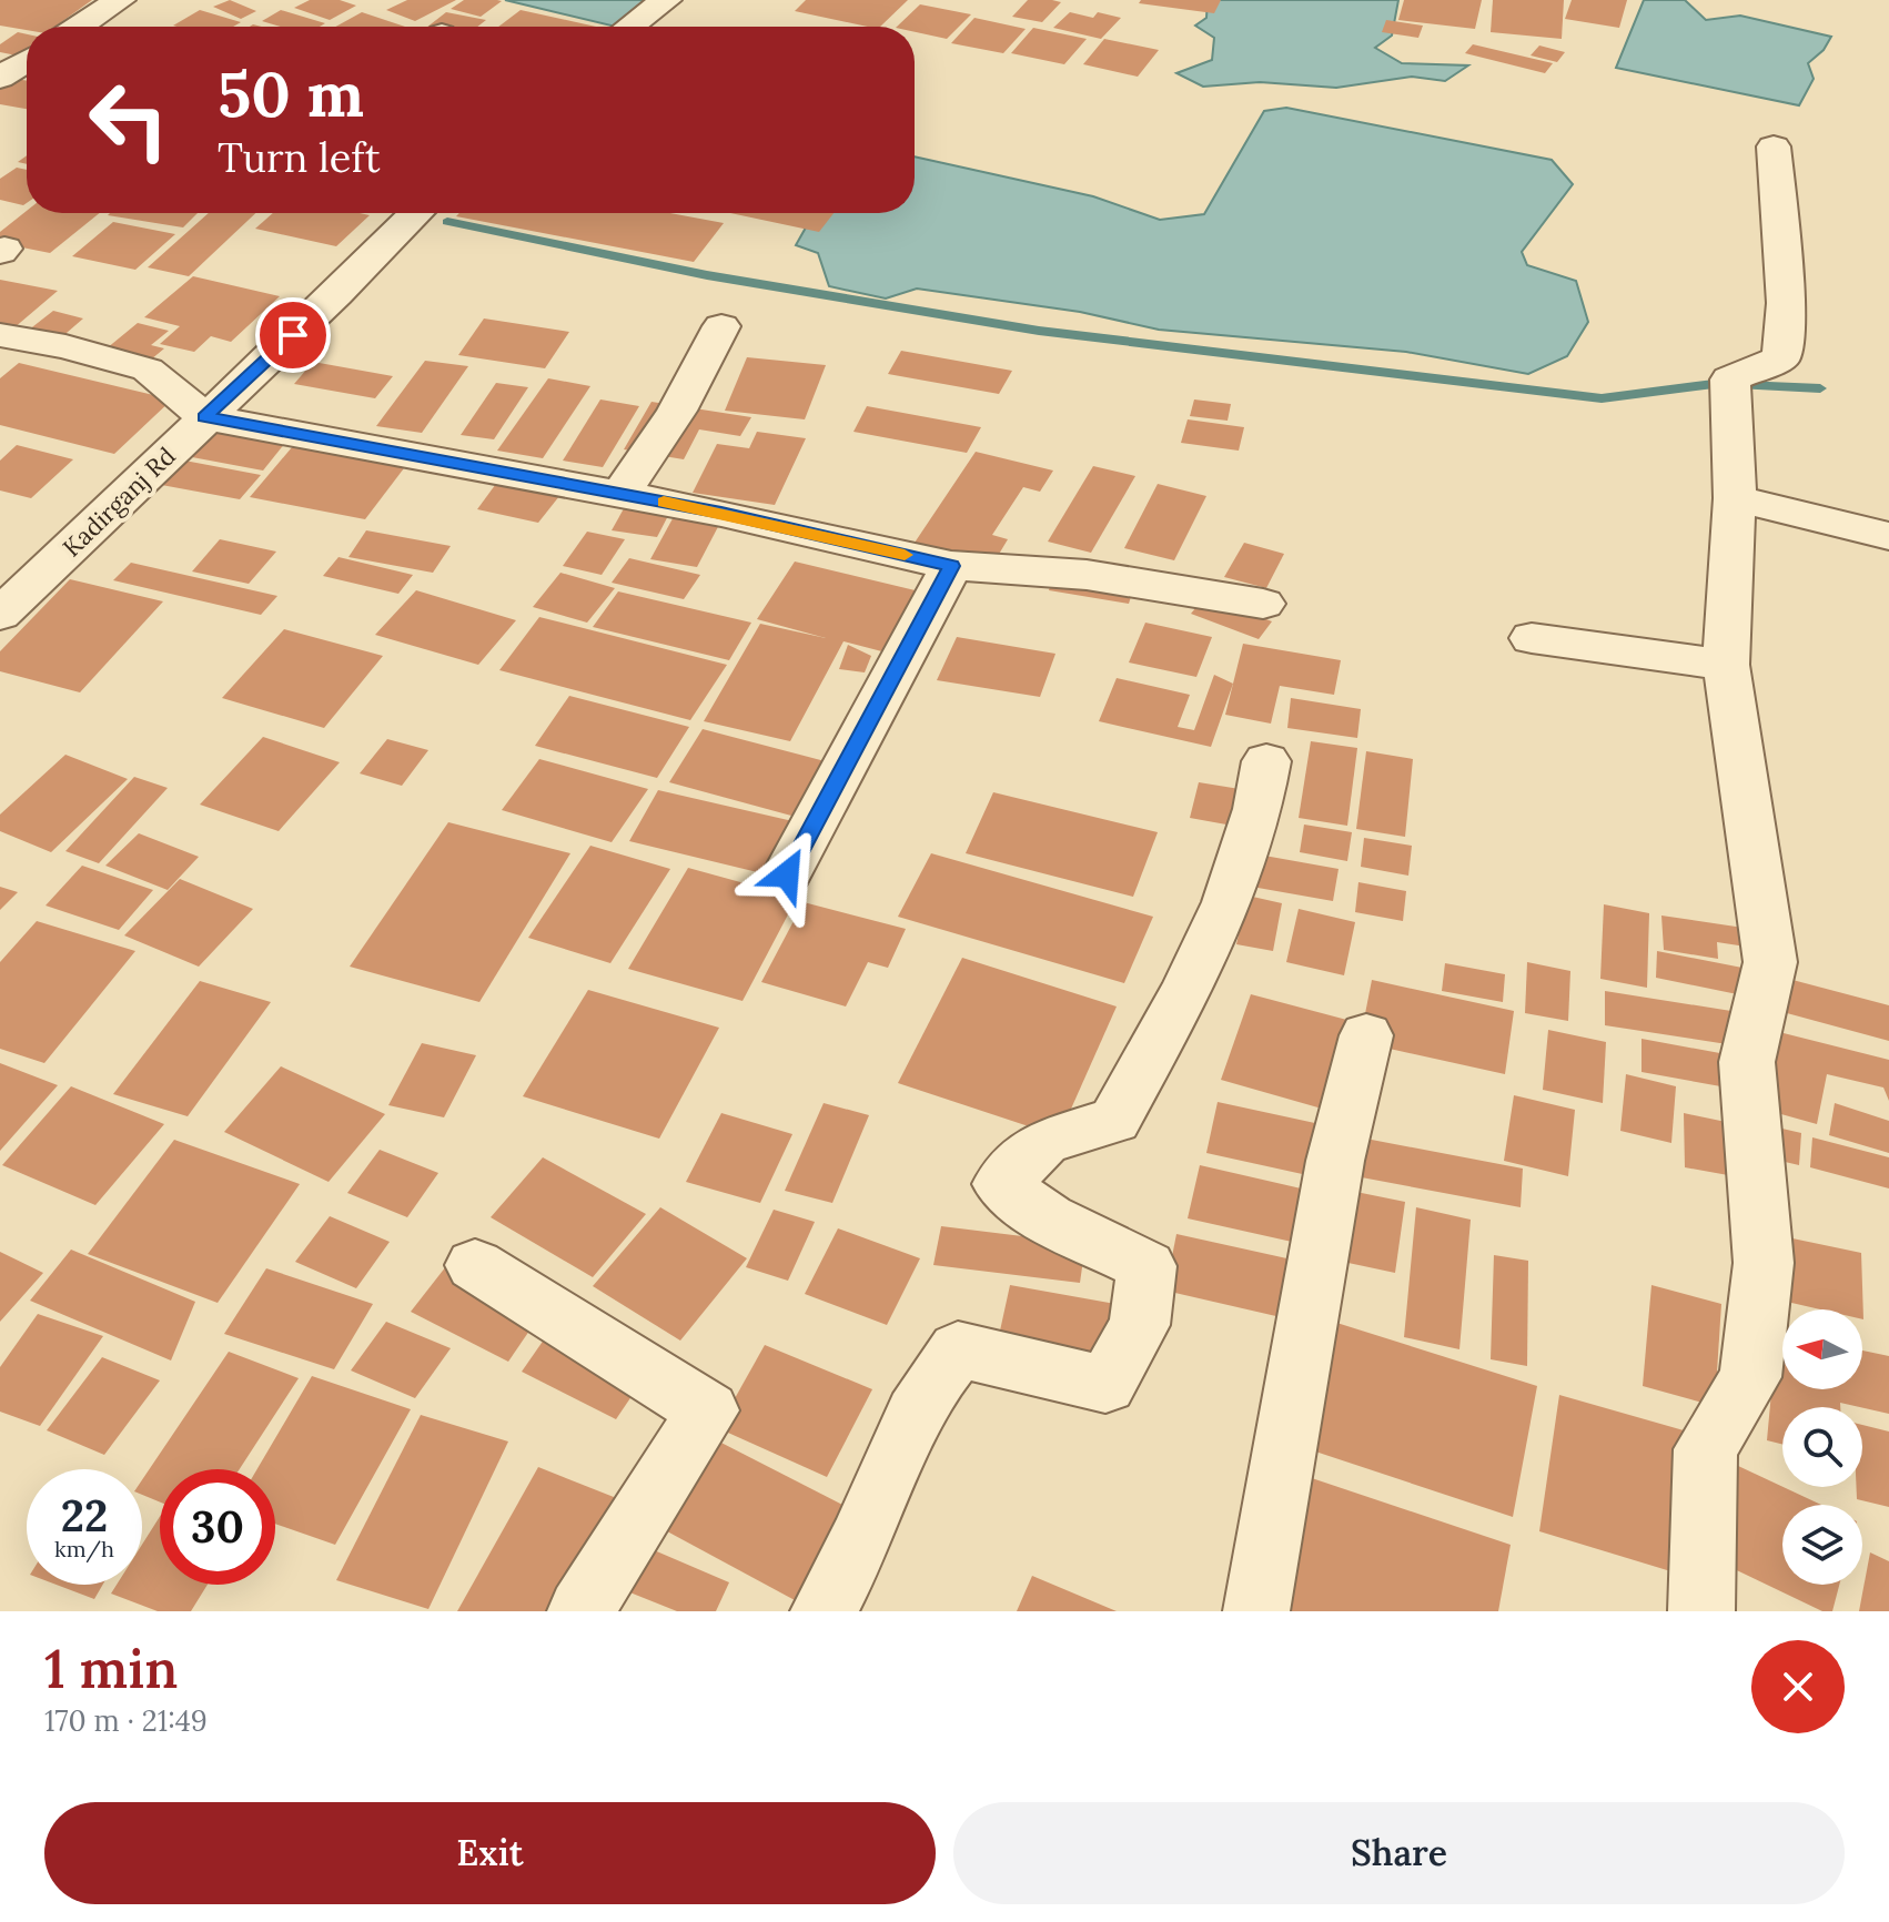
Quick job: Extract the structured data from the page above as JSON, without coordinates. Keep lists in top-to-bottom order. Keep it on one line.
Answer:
{"streets":{"street":["Kadirganj Rd"]},"north":"left","page":{"turn":["50 m","Turn left"],"speed":"22 km/h","limit":"30","heading":["1 min","170 m · 21:49"],"buttons":["Exit","Share"]}}
